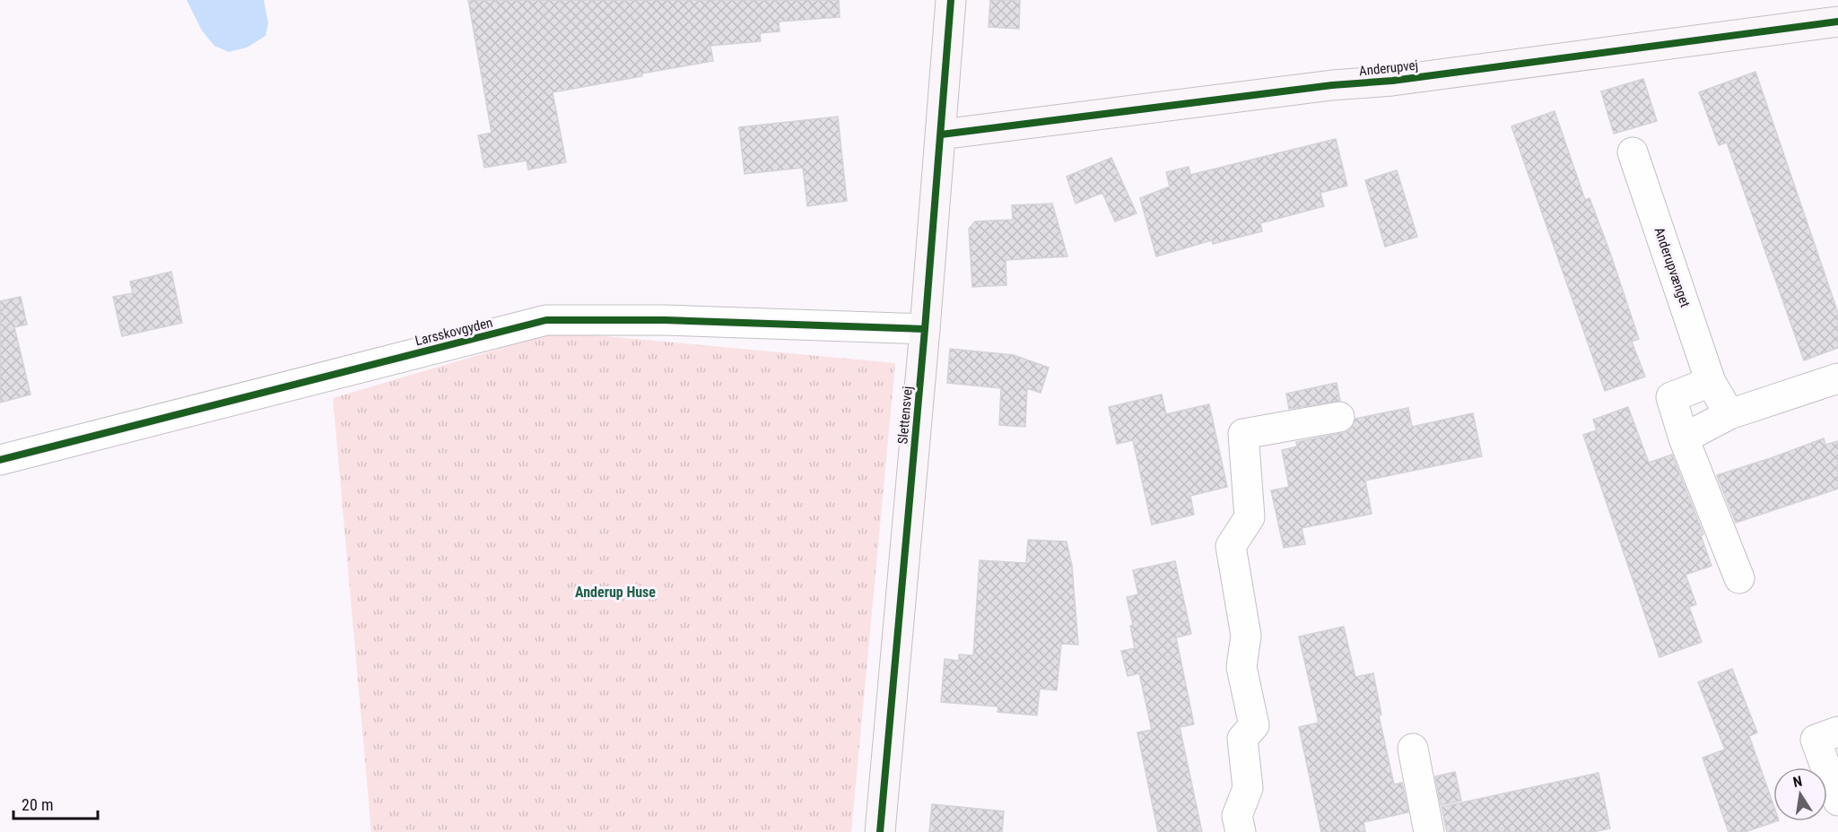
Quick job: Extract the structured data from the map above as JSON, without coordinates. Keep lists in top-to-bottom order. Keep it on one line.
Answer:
{"streets":{"street":["Anderupvej","Anderupvænget","Larsskovgyden","Slettensvej"]},"crossings":[["Anderupvej","Slettensvej"],["Larsskovgyden","Slettensvej"]],"districts":["Anderup Huse"],"scale_bar":"20 m","north":"top"}
